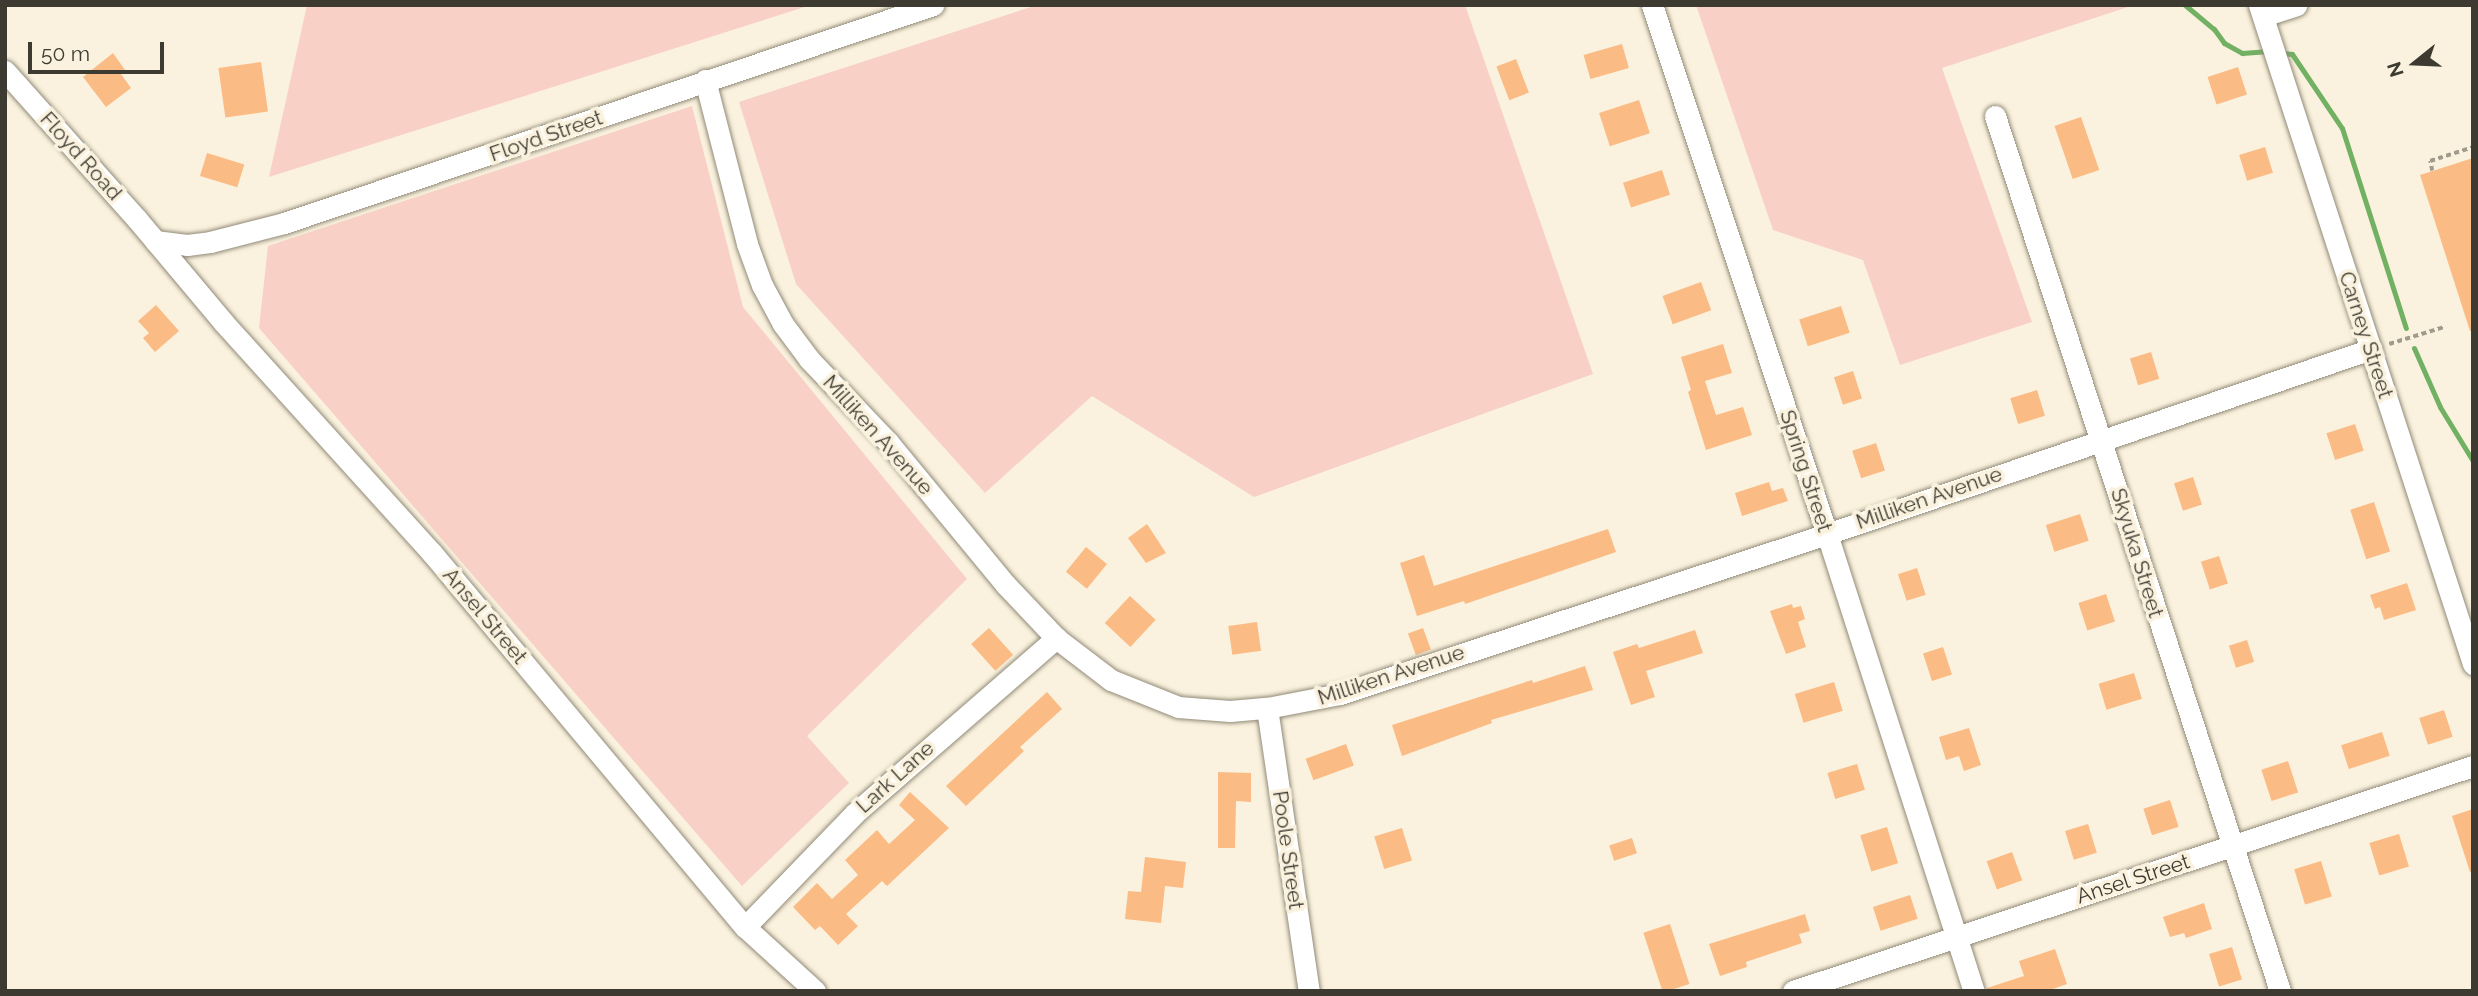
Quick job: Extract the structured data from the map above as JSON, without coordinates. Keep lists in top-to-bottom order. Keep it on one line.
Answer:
{"streets":{"street":["Floyd Street","Floyd Road","Carney Street","Milliken Avenue","Spring Street","Skyuka Street","Ansel Street","Lark Lane","Poole Street"]},"crossings":[["Floyd Street","Floyd Road"],["Floyd Street","Milliken Avenue"],["Floyd Street","Ansel Street"],["Floyd Road","Ansel Street"],["Carney Street","Milliken Avenue"],["Milliken Avenue","Spring Street"],["Milliken Avenue","Skyuka Street"],["Milliken Avenue","Lark Lane"],["Milliken Avenue","Poole Street"],["Spring Street","Ansel Street"],["Skyuka Street","Ansel Street"],["Ansel Street","Lark Lane"]],"scale_bar":"50 m","north":"left"}
